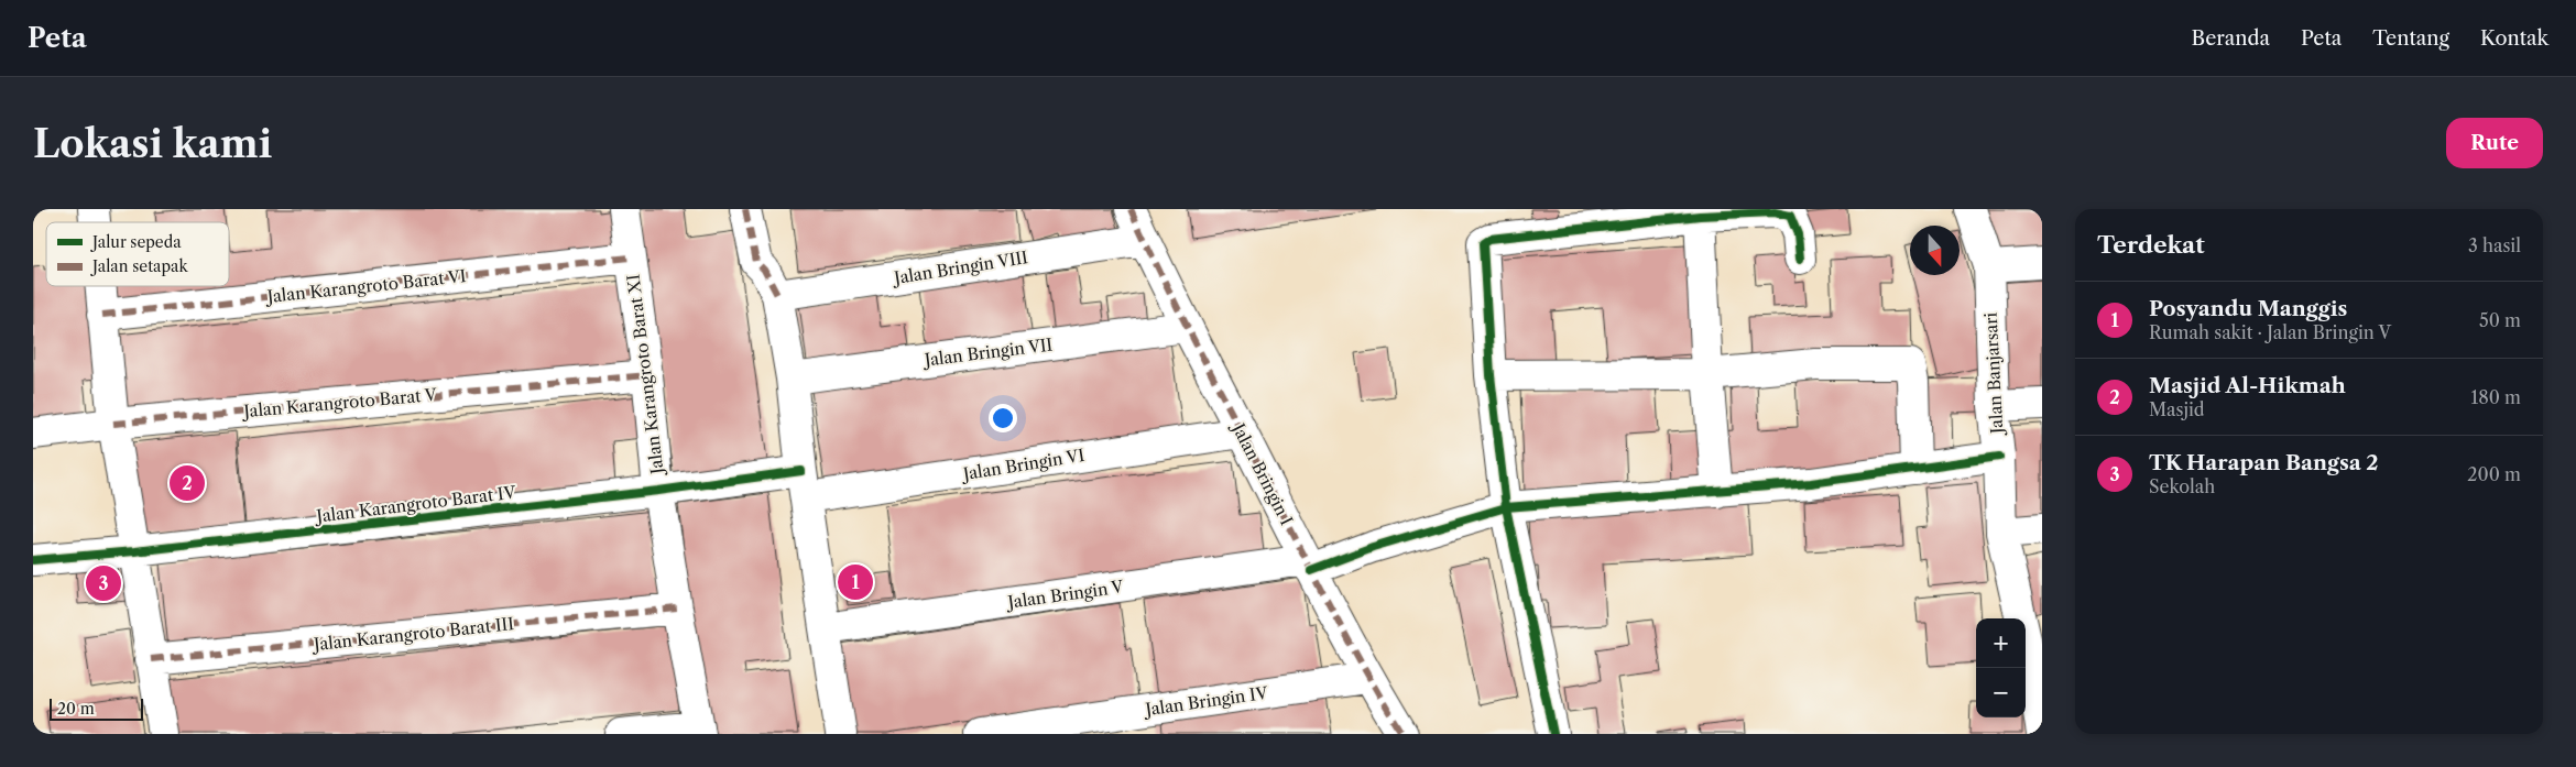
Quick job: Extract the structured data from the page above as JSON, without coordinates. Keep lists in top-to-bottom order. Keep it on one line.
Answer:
{"streets":{"street":["Jalan Bringin VIII","Jalan Karangroto Barat VI","Jalan Bringin VII","Jalan Banjarsari","Jalan Karangroto Barat XI","Jalan Karangroto Barat V","Jalan Bringin VI","Jalan Bringin I","Jalan Karangroto Barat IV","Jalan Bringin V","Jalan Karangroto Barat III","Jalan Bringin IV"]},"crossings":[["Jalan Bringin VIII","Jalan Bringin I"],["Jalan Karangroto Barat VI","Jalan Karangroto Barat XI"],["Jalan Bringin VII","Jalan Bringin I"],["Jalan Banjarsari","Jalan Bringin V"],["Jalan Karangroto Barat XI","Jalan Karangroto Barat V"],["Jalan Karangroto Barat XI","Jalan Karangroto Barat IV"],["Jalan Karangroto Barat XI","Jalan Karangroto Barat III"],["Jalan Bringin VI","Jalan Bringin I"],["Jalan Bringin VI","Jalan Karangroto Barat IV"],["Jalan Bringin I","Jalan Bringin V"],["Jalan Bringin I","Jalan Bringin IV"]],"legend":["Jalur sepeda","Jalan setapak"],"scale_bar":"20 m","north":"bottom","page":{"header":"Peta","nav":["Beranda","Peta","Tentang","Kontak"],"buttons":"Rute","title":"Lokasi kami","heading":["Terdekat","3 hasil"],"list":[{"mark":"1","name":"Posyandu Manggis","note":"Rumah sakit · Jalan Bringin V","value":"50 m"},{"mark":"2","name":"Masjid Al-Hikmah","note":"Masjid","value":"180 m"},{"mark":"3","name":"TK Harapan Bangsa 2","note":"Sekolah","value":"200 m"}],"pins":["2","1","3"],"map_buttons":["+","−"],"scale":"20 m"}}
